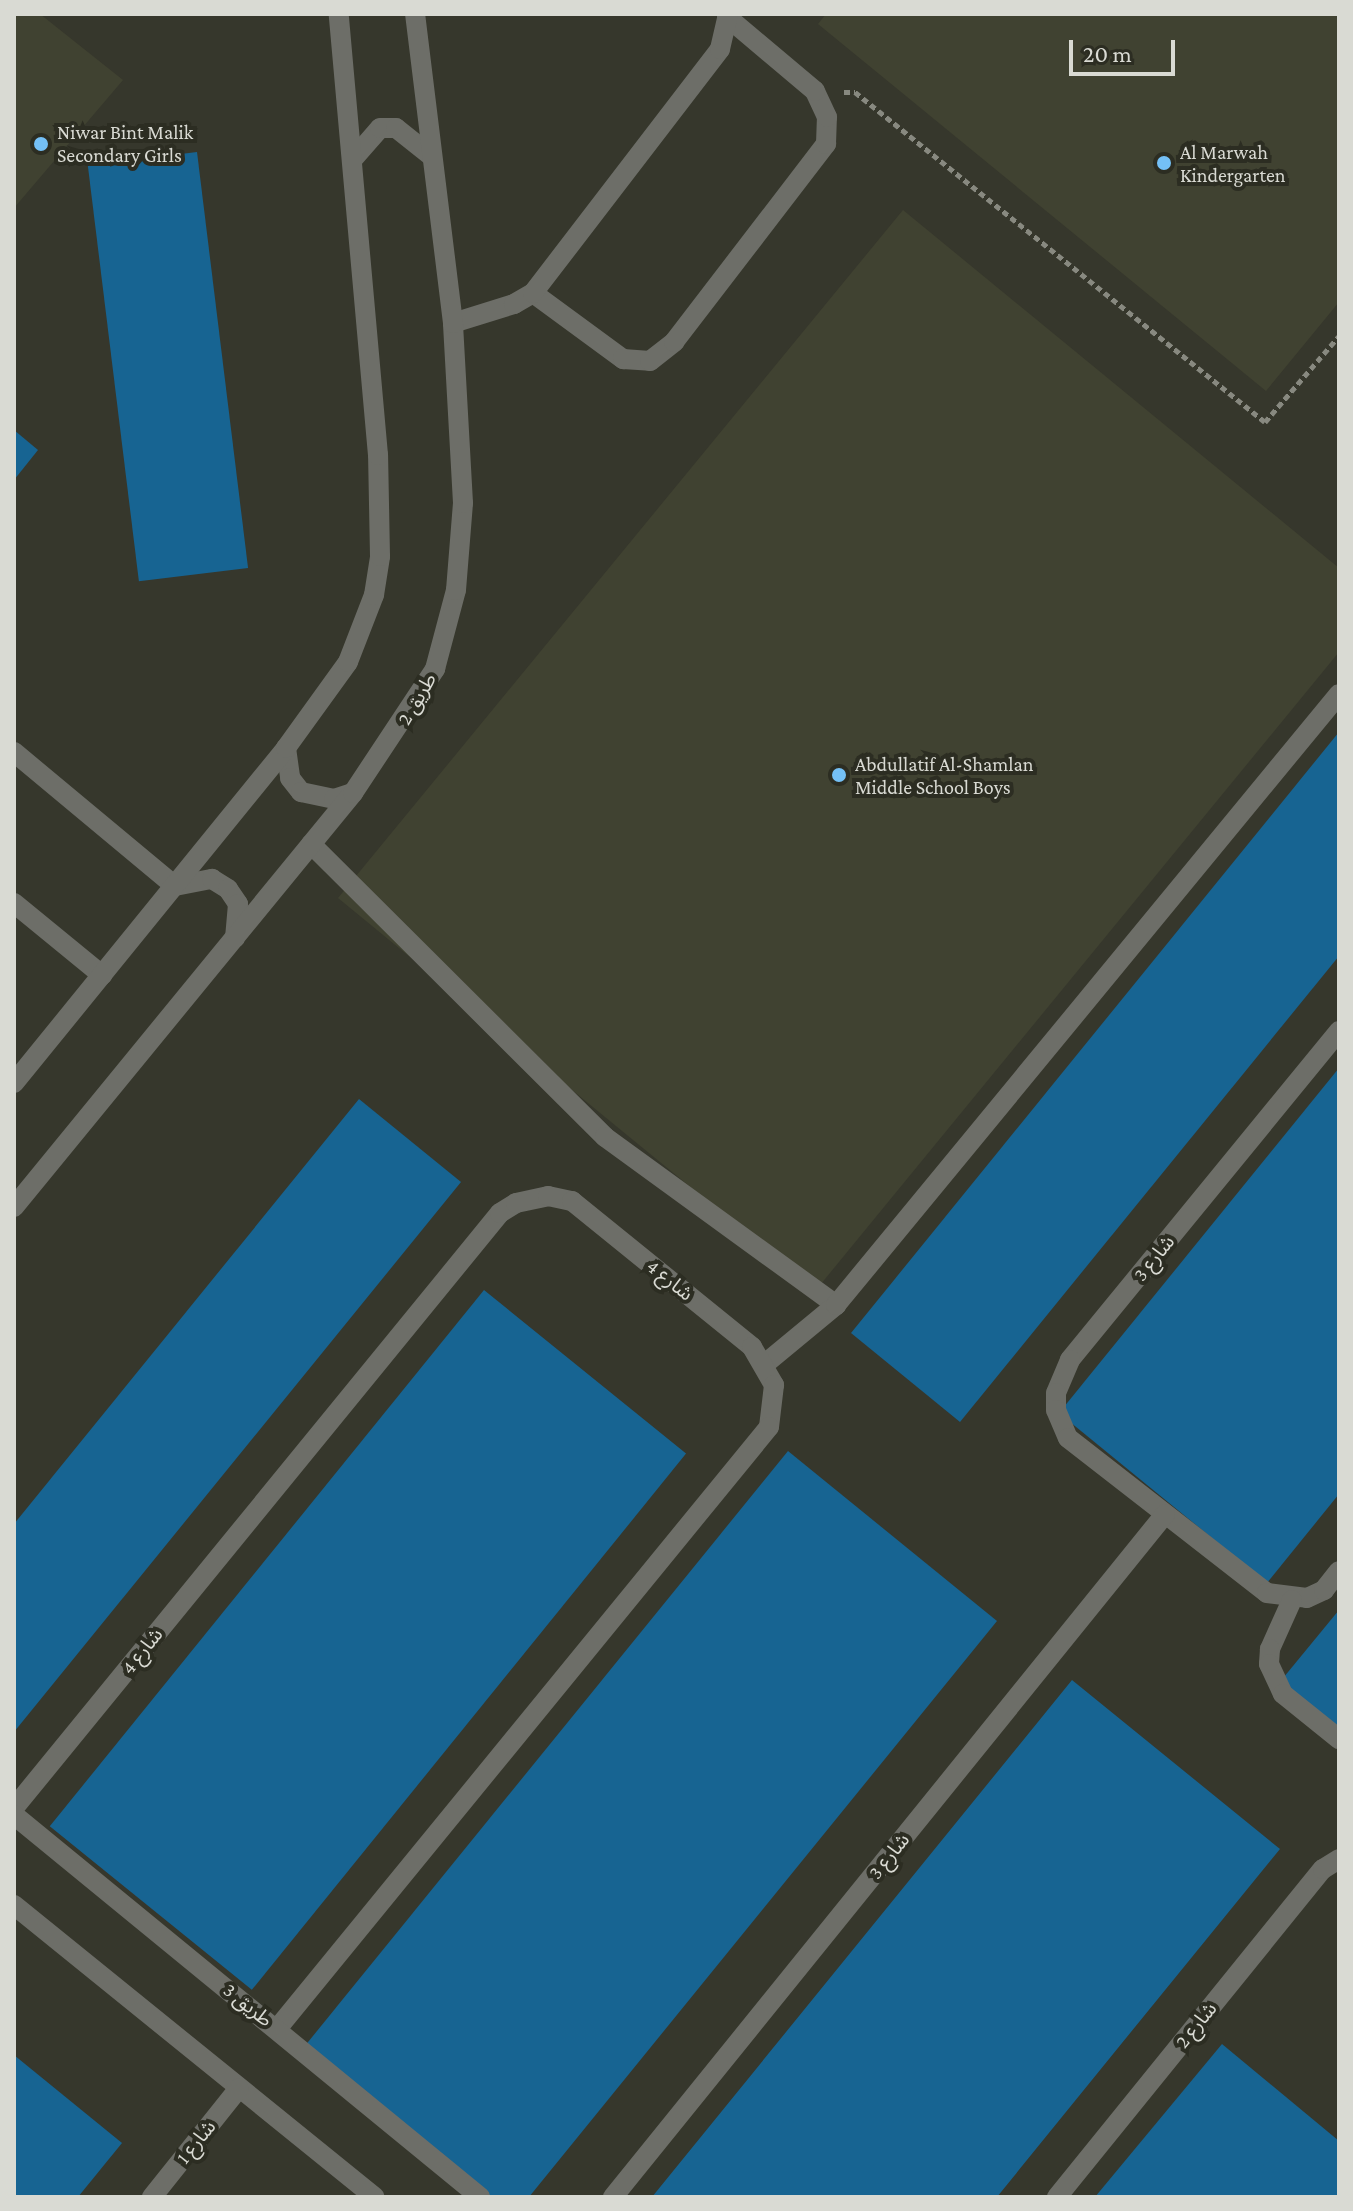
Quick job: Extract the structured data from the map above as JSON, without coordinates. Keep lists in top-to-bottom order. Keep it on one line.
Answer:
{"streets":{"street":["طريق 2","شارع 3","شارع 4","طريق 3","شارع 2","شارع 1"]},"places":["Niwar Bint Malik Secondary Girls","Al Marwah Kindergarten","Abdullatif Al-Shamlan Middle School Boys"],"scale_bar":"20 m"}
